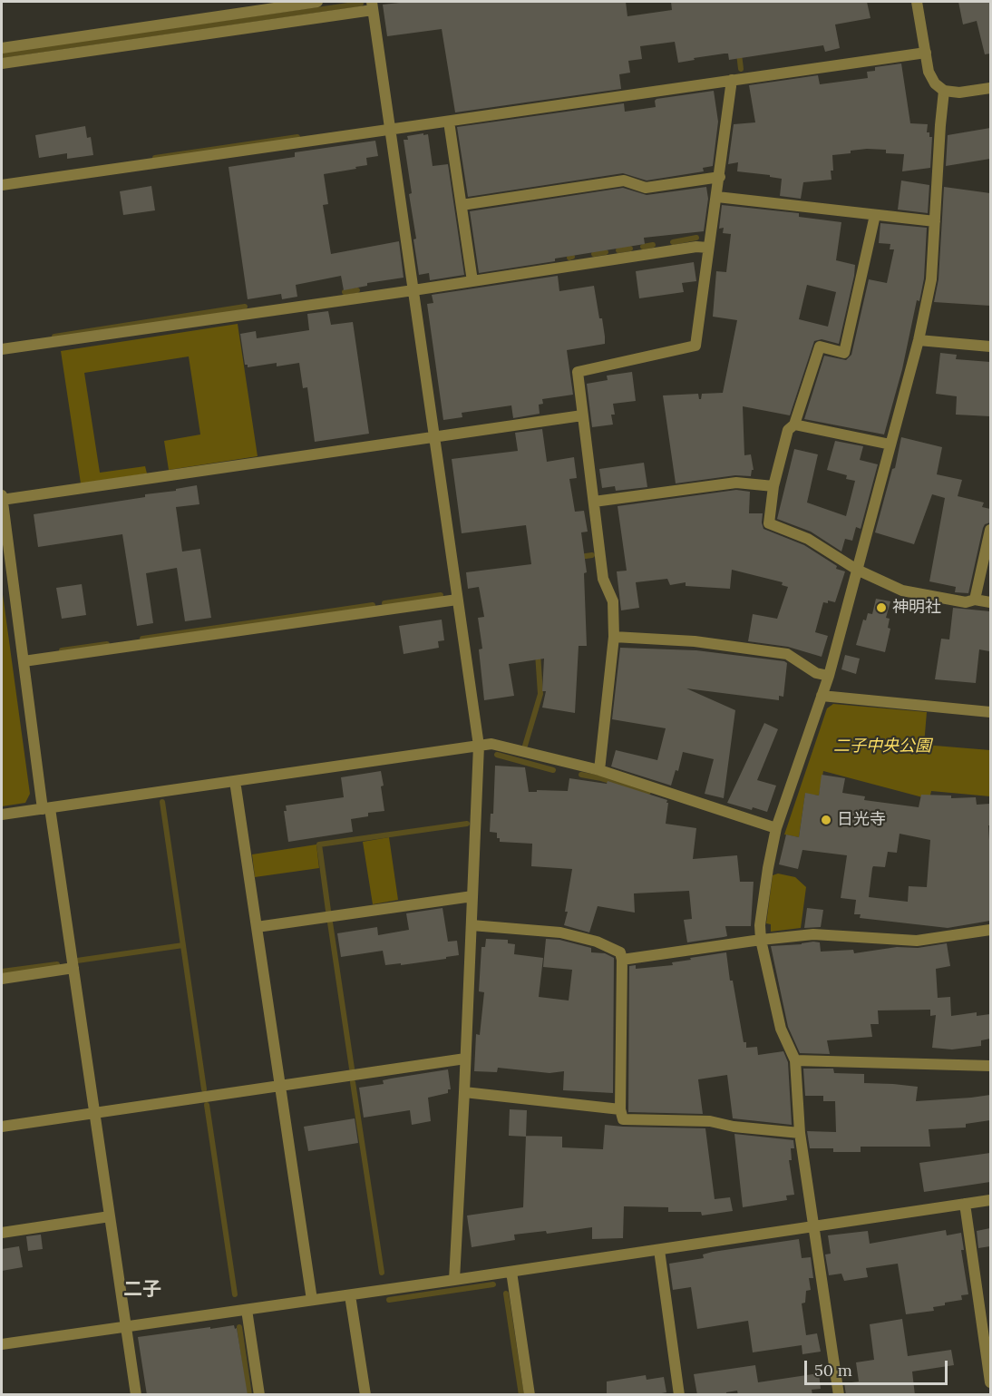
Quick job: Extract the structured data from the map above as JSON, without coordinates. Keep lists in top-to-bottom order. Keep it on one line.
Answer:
{"districts":["二子"],"parks":["二子中央公園"],"places":["神明社","日光寺"],"scale_bar":"50 m"}
